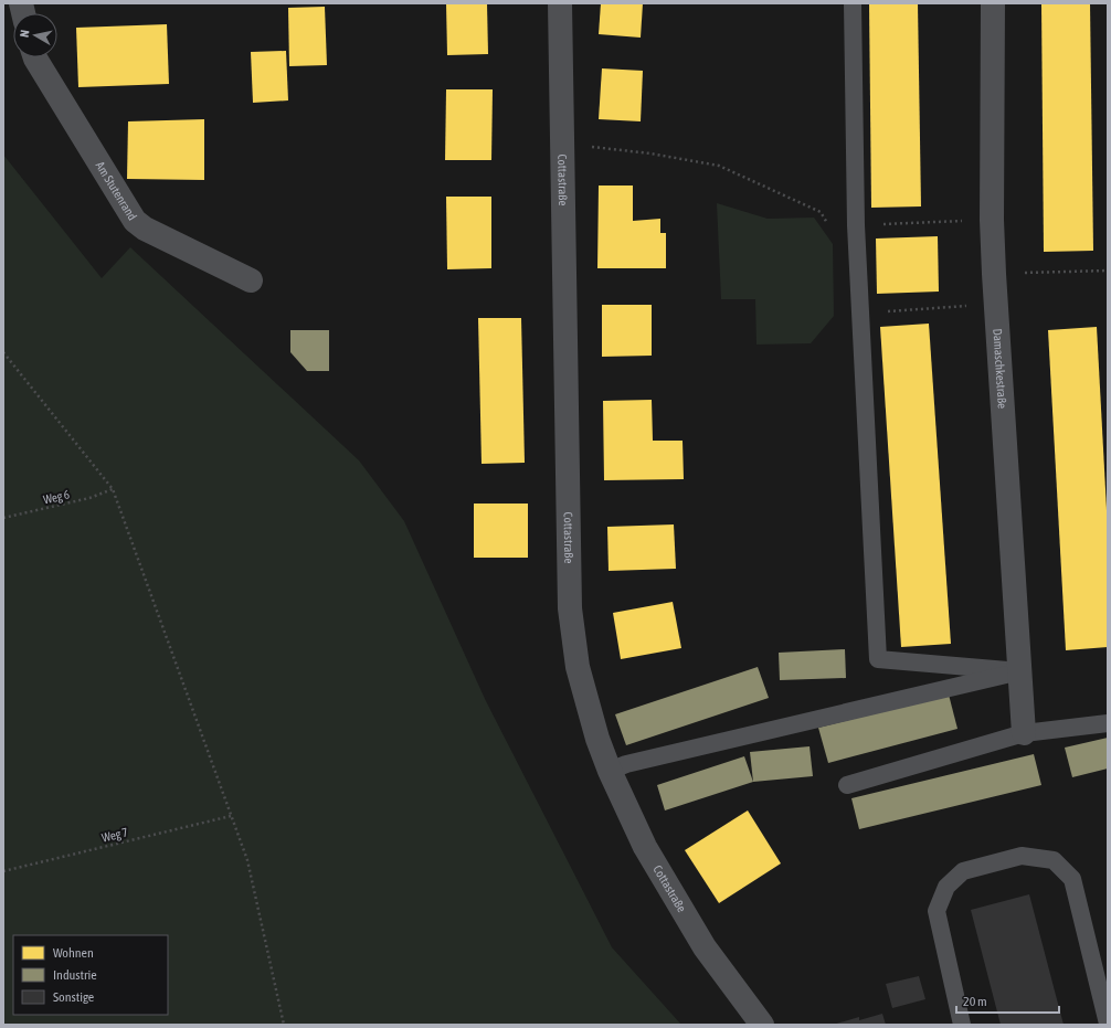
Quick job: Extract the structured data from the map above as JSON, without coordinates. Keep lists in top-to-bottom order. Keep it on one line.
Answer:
{"streets":{"street":["Cottastraße","Am Stutenrand","Damaschkestraße"],"path":["Weg 6","Weg 7"]},"legend":["Wohnen","Industrie","Sonstige"],"scale_bar":"20 m","north":"left"}
